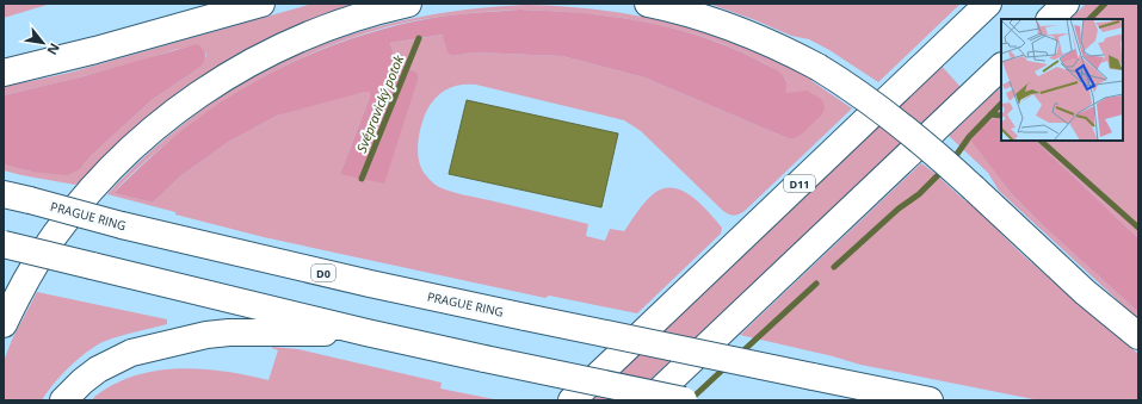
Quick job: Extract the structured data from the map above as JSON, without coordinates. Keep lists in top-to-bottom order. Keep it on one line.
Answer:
{"streets":{"main road":["D11","PRAGUE RING","D0"]},"water":["Svépravický potok"],"north":"bottom right"}
